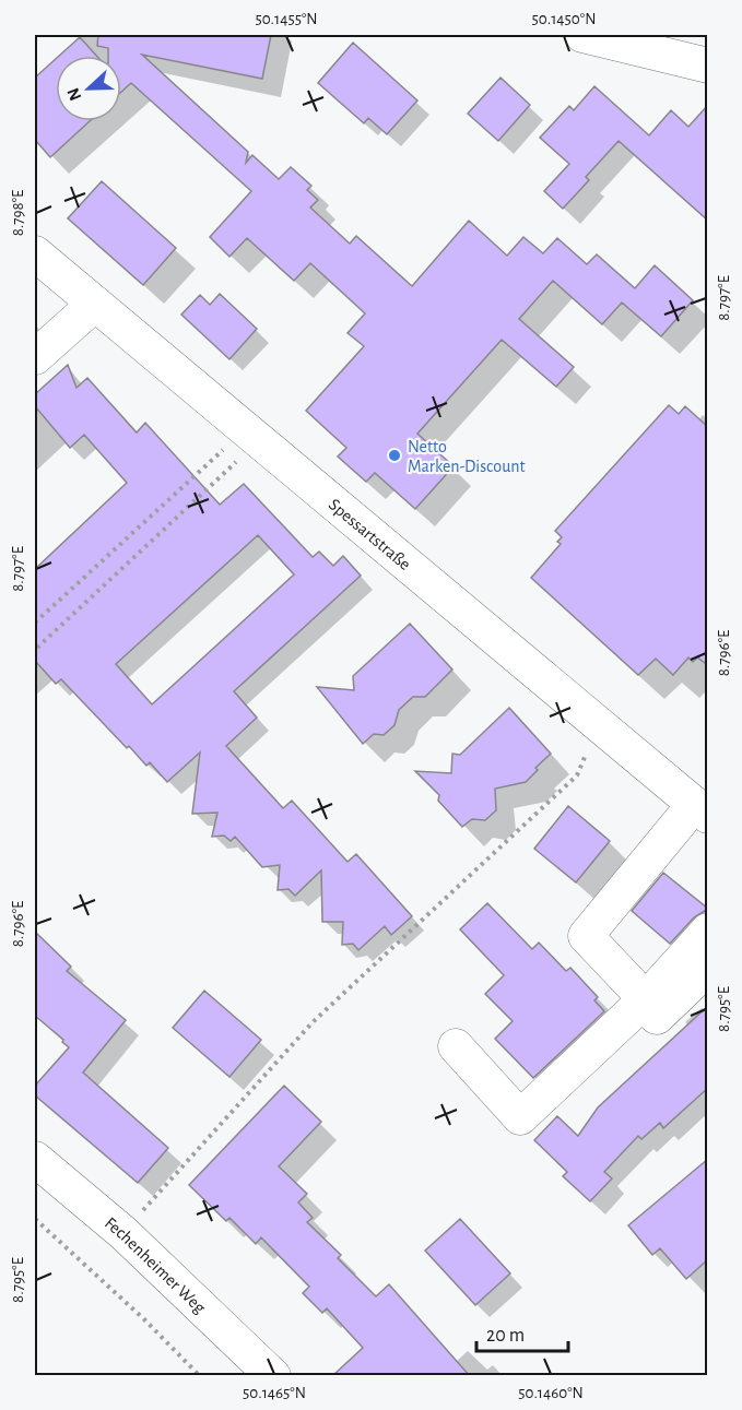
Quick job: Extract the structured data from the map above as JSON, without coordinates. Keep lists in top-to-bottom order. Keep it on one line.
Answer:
{"streets":{"street":["Spessartstraße","Fechenheimer Weg"]},"places":["Netto Marken-Discount"],"scale_bar":"20 m","north":"left","coordinates":["50.1455°N","50.1450°N","8.798°E","8.797°E","8.796°E","8.795°E","50.1465°N","50.1460°N"]}
